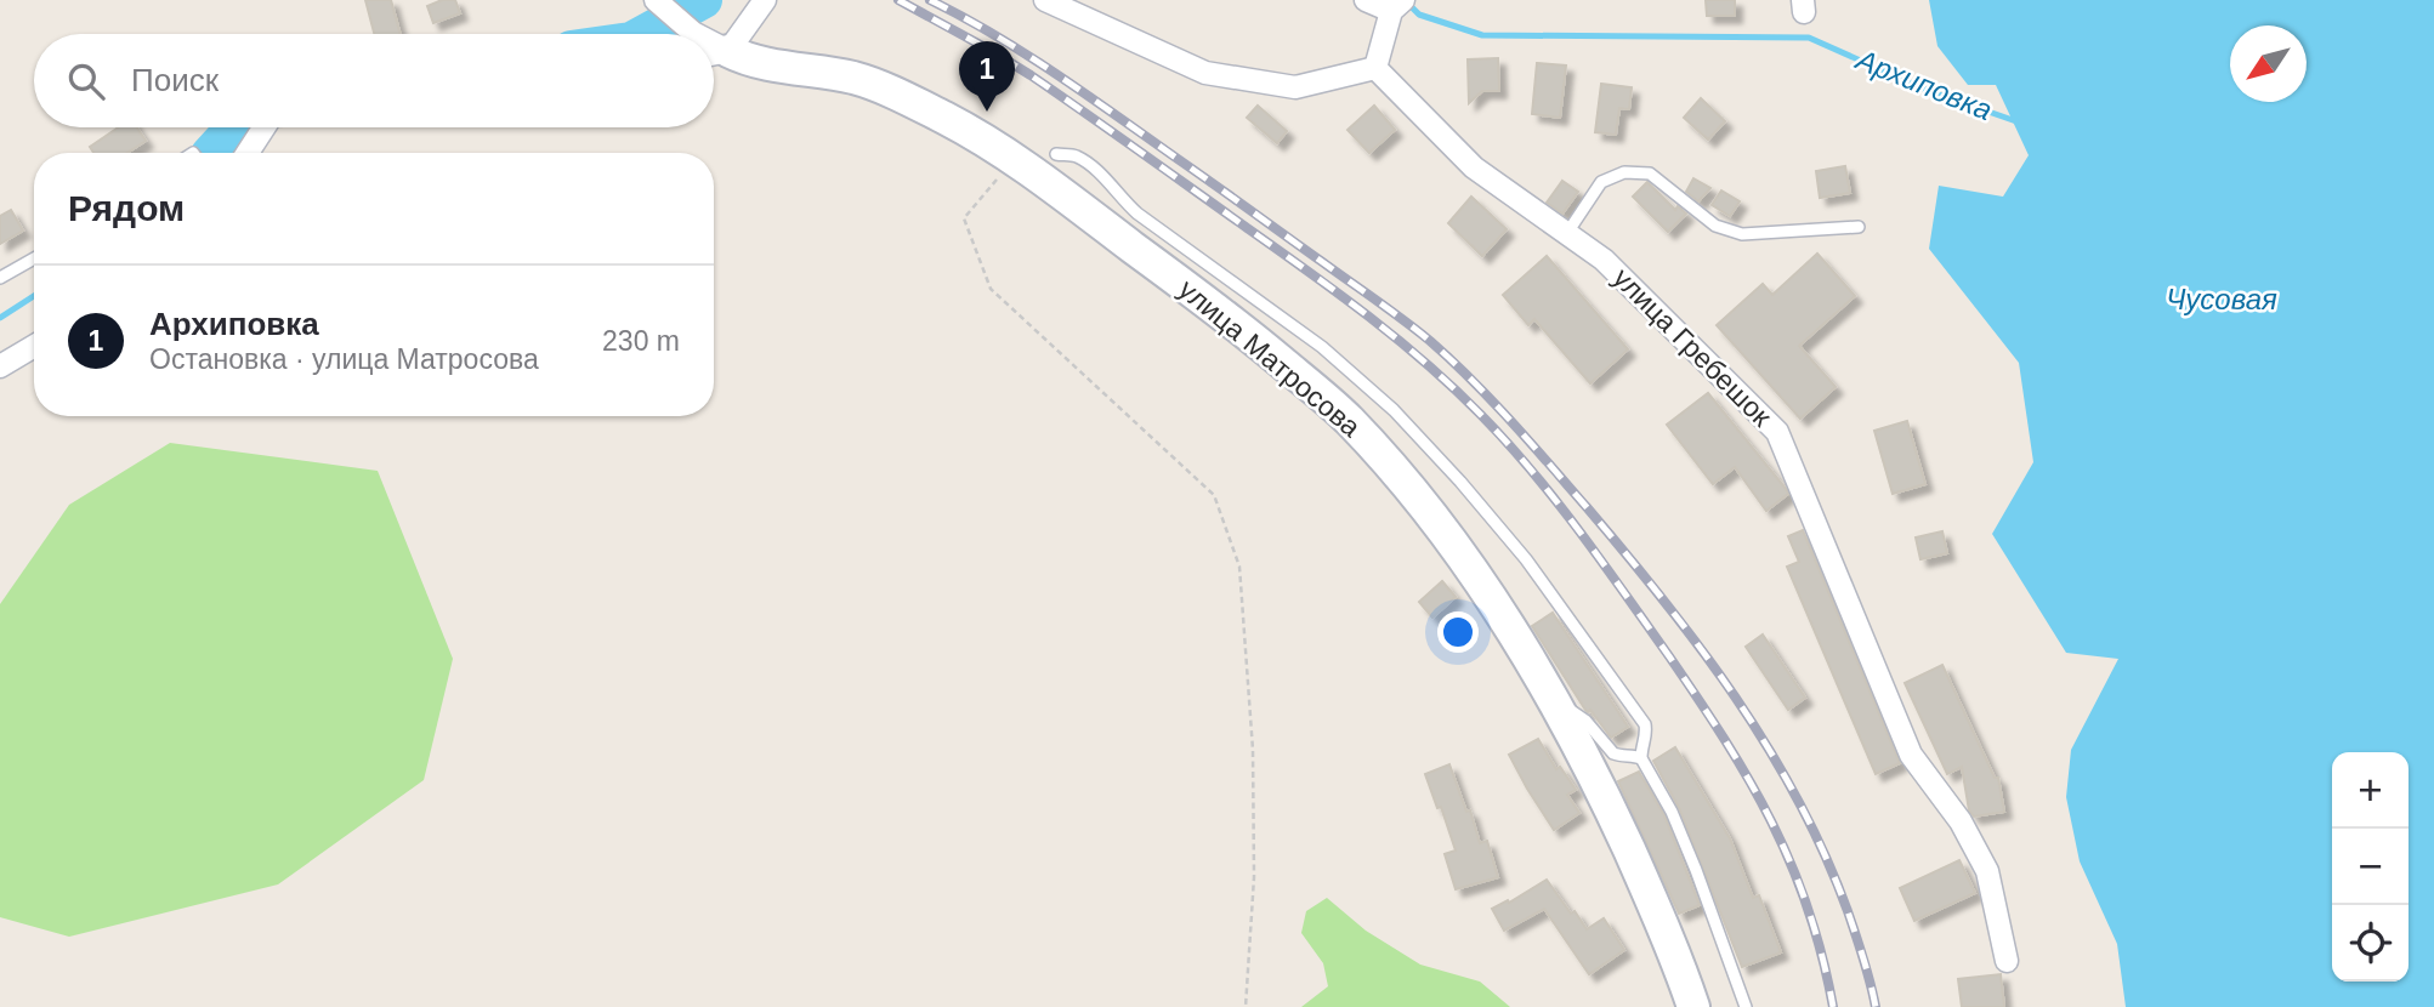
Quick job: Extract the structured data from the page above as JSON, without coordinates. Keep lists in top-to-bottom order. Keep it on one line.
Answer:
{"streets":{"street":["улица Гребешок","улица Матросова"]},"water":["Архиповка","Чусовая"],"north":"bottom left","page":{"search":"Поиск","pins":"1","heading":"Рядом","list":[{"mark":"1","name":"Архиповка","note":"Остановка · улица Матросова","value":"230 m"}],"map_buttons":["+","−"]}}
